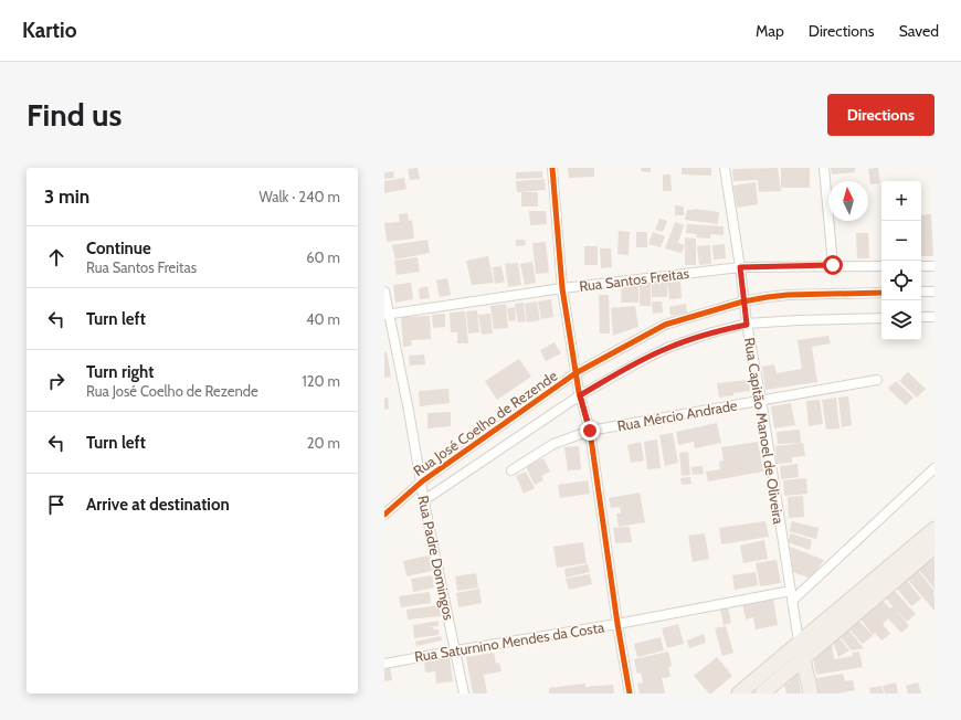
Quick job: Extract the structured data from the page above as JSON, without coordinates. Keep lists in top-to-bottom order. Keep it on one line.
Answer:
{"streets":{"main road":["Rua Capitão Manoel de Oliveira"],"street":["Rua Santos Freitas","Rua Mércio Andrade","Rua José Coelho de Rezende","Rua Padre Domingos","Rua Saturnino Mendes da Costa"]},"crossings":[["Rua Santos Freitas","Rua Capitão Manoel de Oliveira"],["Rua Santos Freitas","Rua Padre Domingos"],["Rua Mércio Andrade","Rua Capitão Manoel de Oliveira"],["Rua José Coelho de Rezende","Rua Capitão Manoel de Oliveira"],["Rua José Coelho de Rezende","Rua Padre Domingos"],["Rua Capitão Manoel de Oliveira","Rua Saturnino Mendes da Costa"],["Rua Padre Domingos","Rua Saturnino Mendes da Costa"]],"north":"top","page":{"header":"Kartio","nav":["Map","Directions","Saved"],"buttons":"Directions","title":"Find us","heading":["3 min","Walk · 240 m"],"map_buttons":["+","−"],"list":[["Continue","Rua Santos Freitas","60 m"],["Turn left","40 m"],["Turn right","Rua José Coelho de Rezende","120 m"],["Turn left","20 m"],"Arrive at destination"]}}
